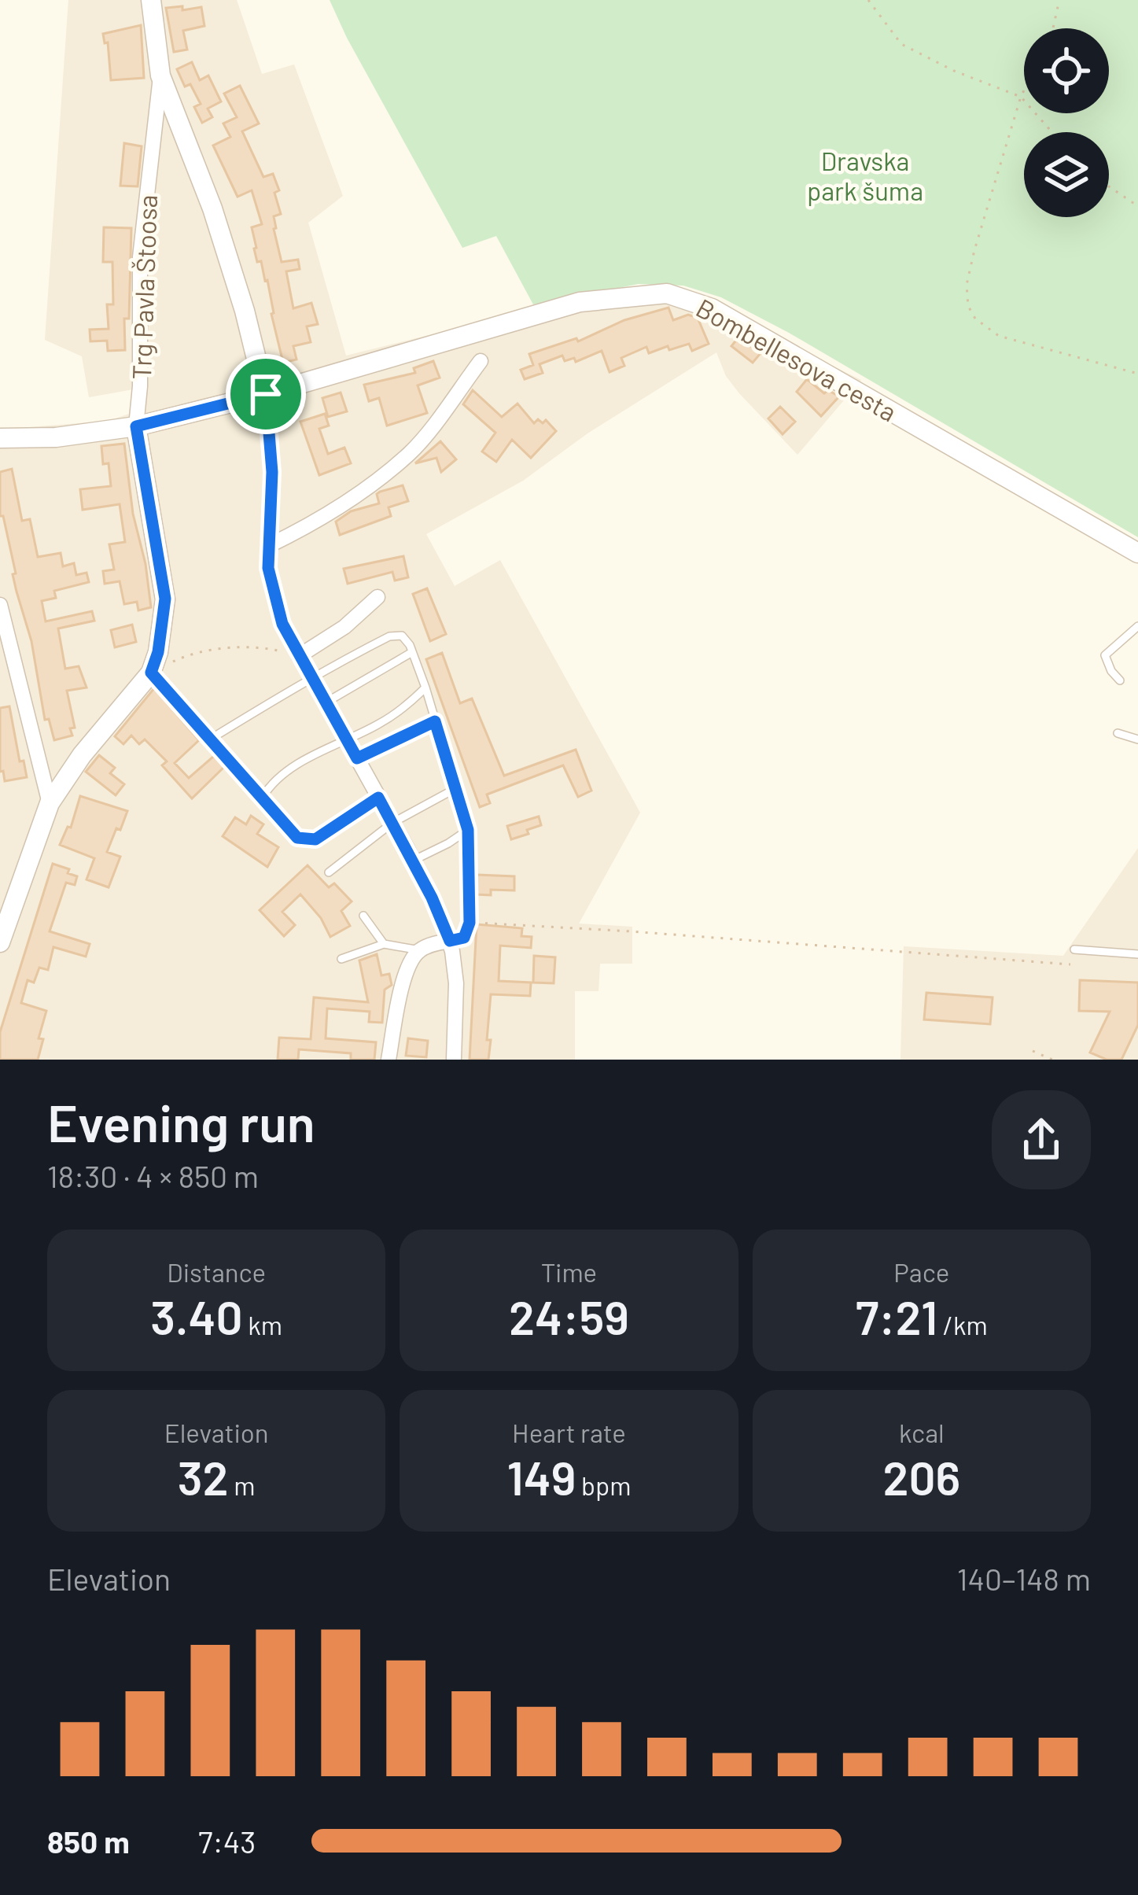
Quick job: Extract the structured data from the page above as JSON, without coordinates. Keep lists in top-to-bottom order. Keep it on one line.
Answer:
{"streets":{"street":["Trg Pavla Štoosa","Bombellesova cesta"]},"crossings":[["Trg Pavla Štoosa","Bombellesova cesta"]],"parks":["Dravska park šuma"],"page":{"heading":["Evening run","18:30 · 4 × 850 m"],"stats":[["Distance","3.40 km"],["Time","24:59"],["Pace","7:21 /km"],["Elevation","32 m"],["Heart rate","149 bpm"],["kcal","206"]],"chart":["Elevation","140–148 m"],"list":[{"name":"850 m","note":"7:43"}]}}
